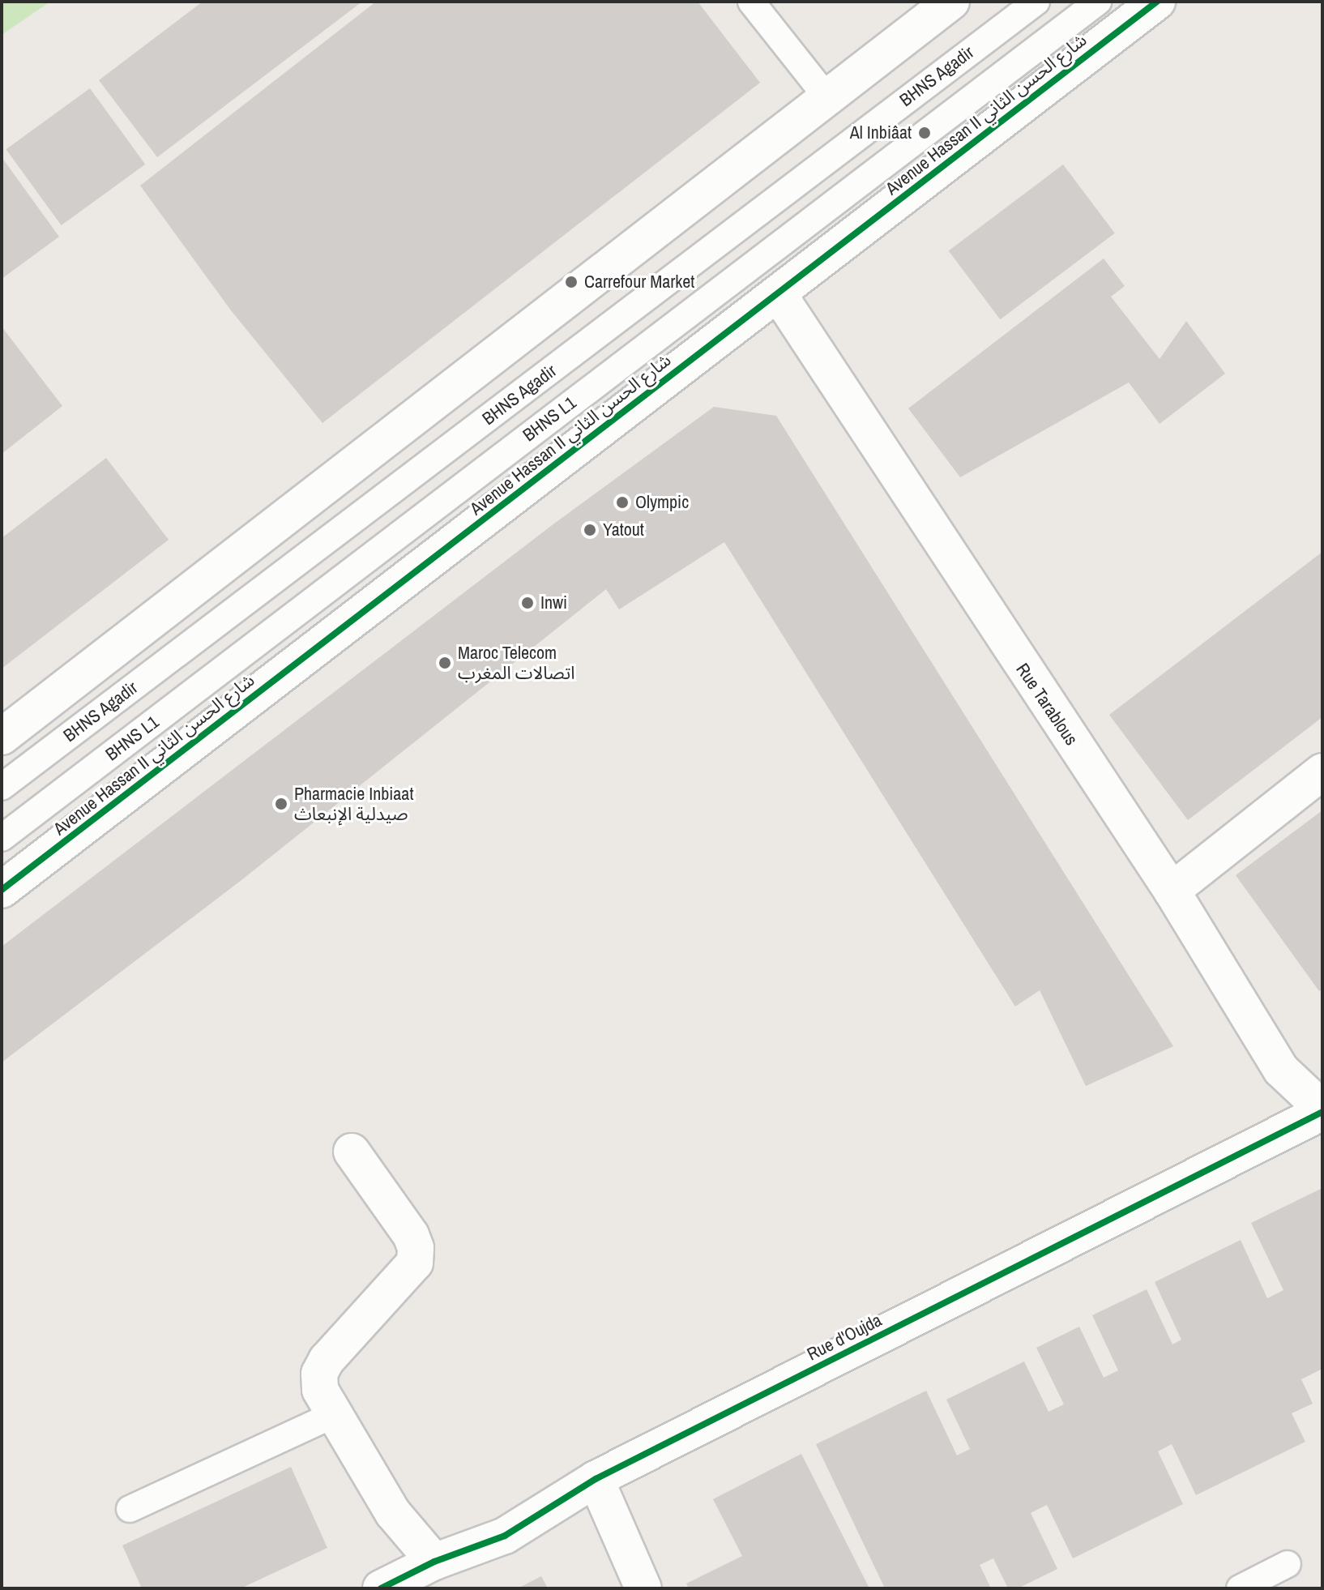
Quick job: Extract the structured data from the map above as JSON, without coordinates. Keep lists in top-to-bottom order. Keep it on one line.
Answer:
{"streets":{"street":["Avenue Hassan II شارع الحسن الثاني","Rue Tarablous","Rue d'Oujda"],"lane":["BHNS Agadir","BHNS L1"]},"crossings":[["Avenue Hassan II شارع الحسن الثاني","Rue Tarablous"],["Rue Tarablous","Rue d'Oujda"]],"places":["Al Inbiâat","Carrefour Market","Olympic","Yatout","Inwi","Maroc Telecom اتصالات المغرب","Pharmacie Inbiaat صيدلية الإنبعاث"]}
